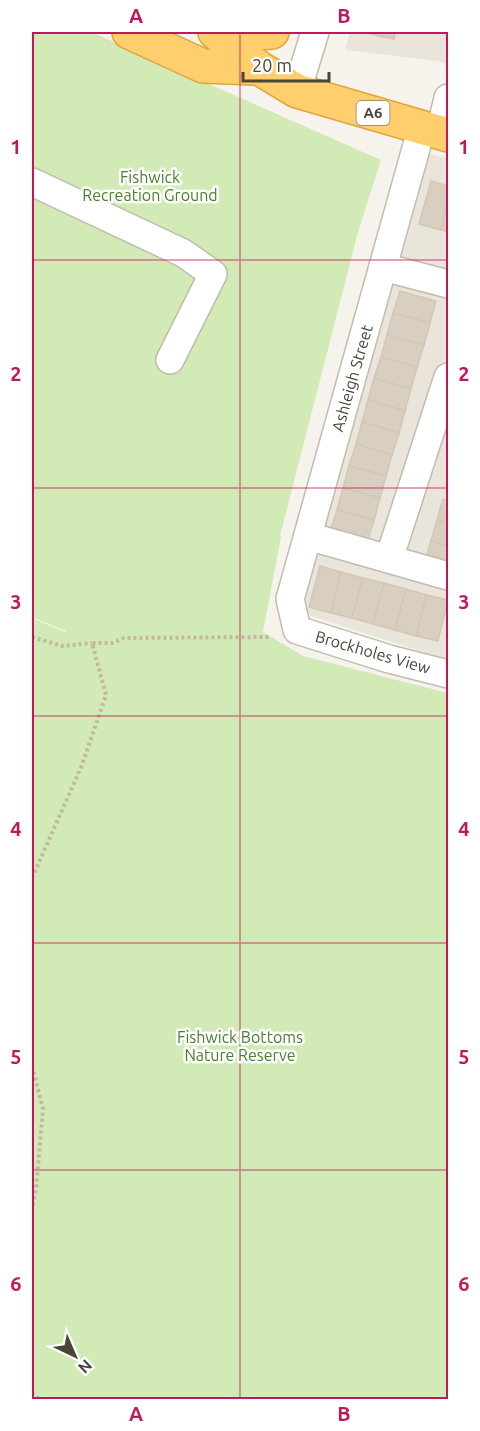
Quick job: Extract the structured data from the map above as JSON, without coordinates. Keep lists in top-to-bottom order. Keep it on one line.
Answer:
{"streets":{"highway":["A6"],"street":["Ashleigh Street","Brockholes View"]},"crossings":[["A6","Ashleigh Street"],["Ashleigh Street","Brockholes View"]],"parks":["Fishwick Recreation Ground","Fishwick Bottoms Nature Reserve"],"scale_bar":"20 m","north":"bottom right","grid":{"columns":["A","B"],"rows":["1","2","3","4","5","6"]}}
